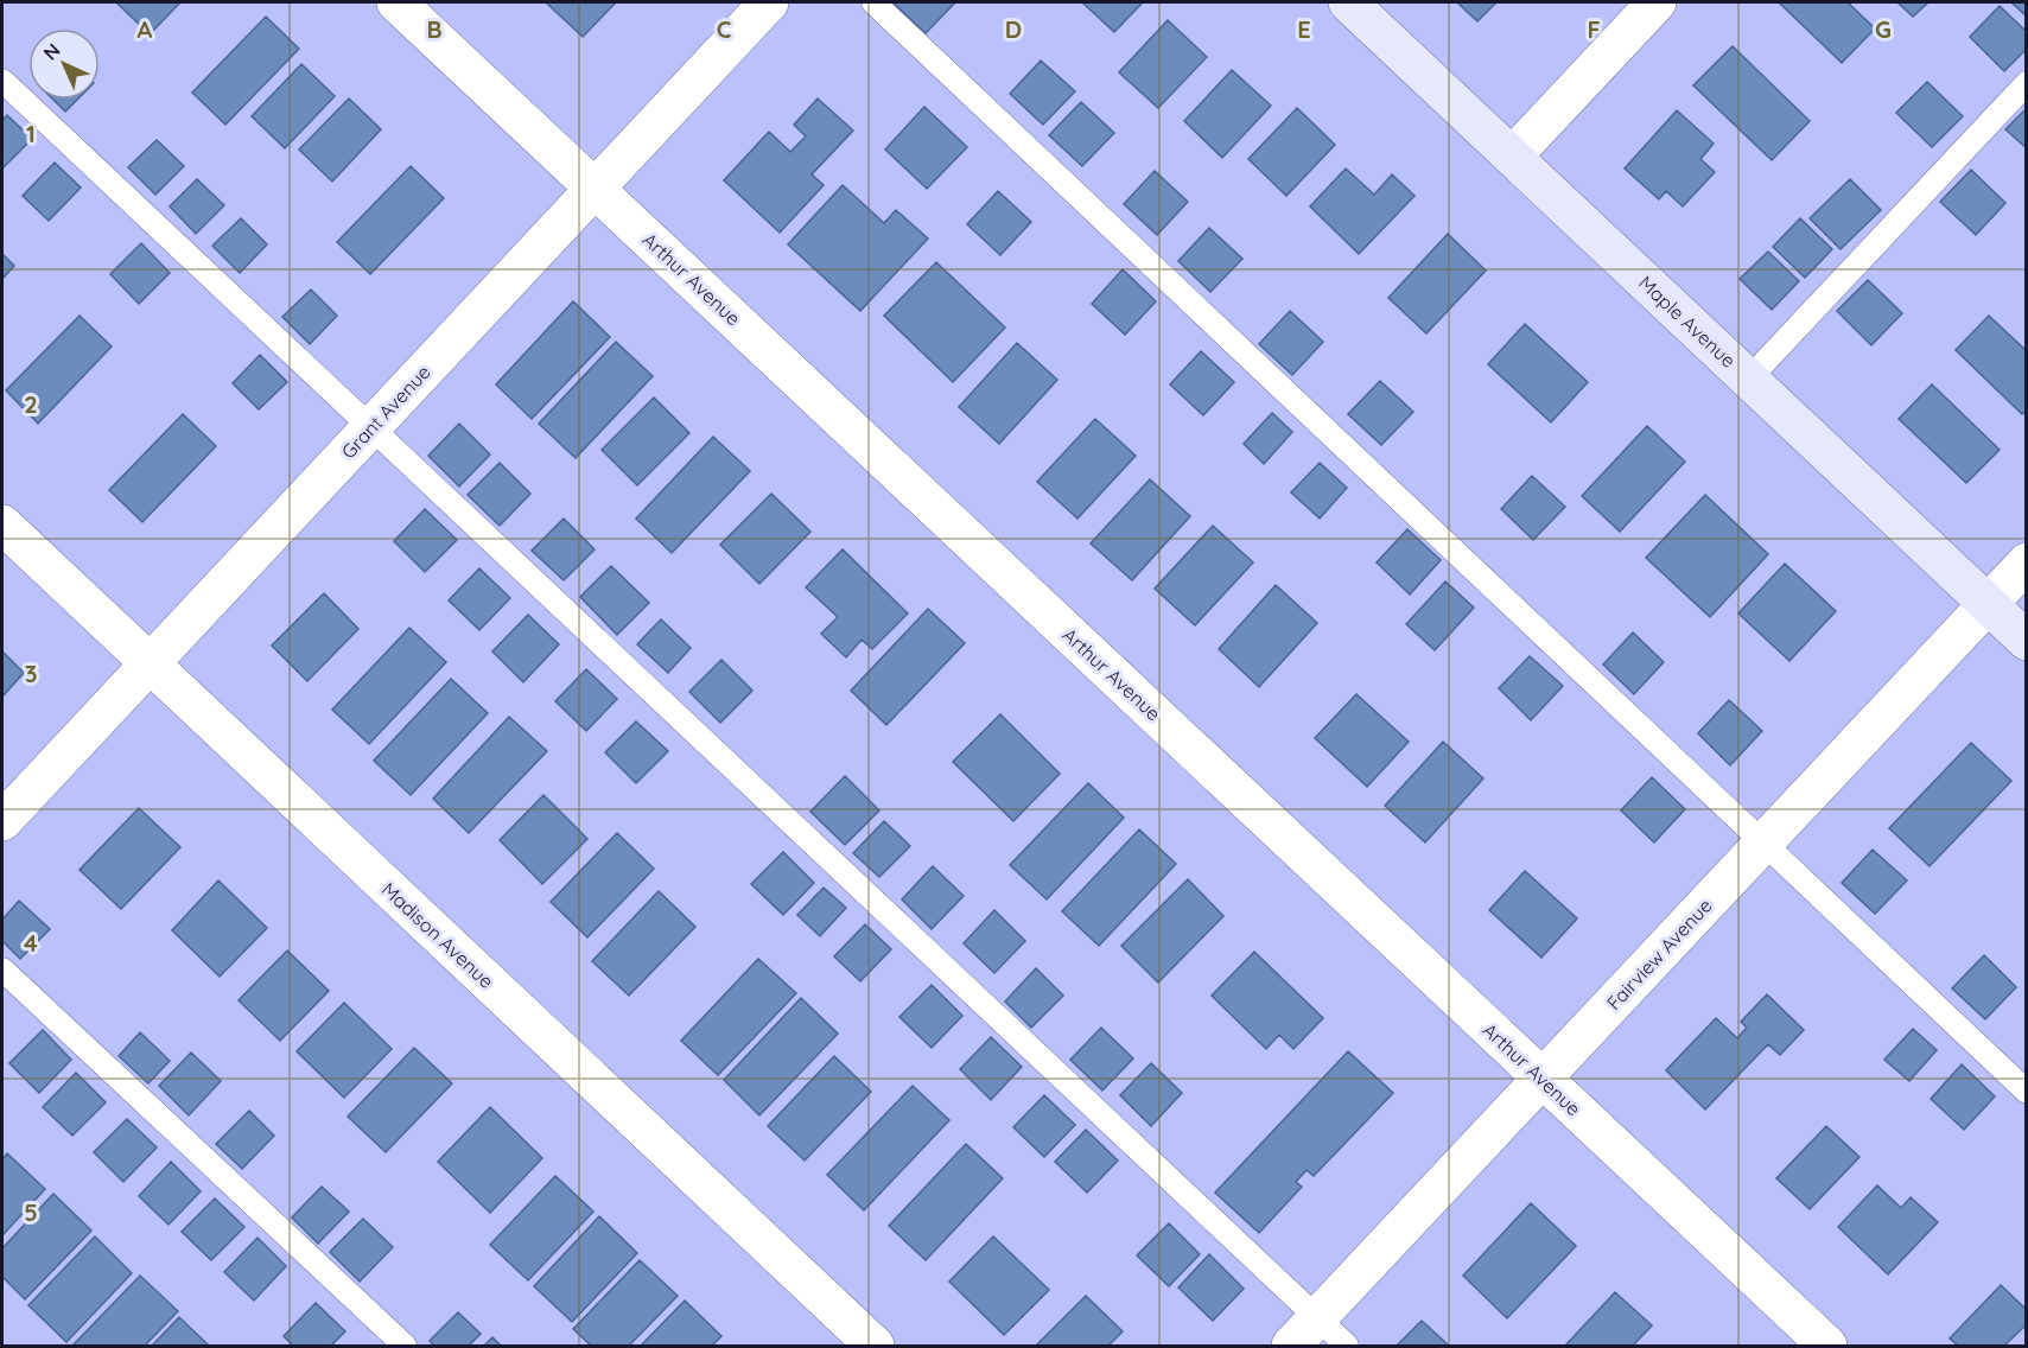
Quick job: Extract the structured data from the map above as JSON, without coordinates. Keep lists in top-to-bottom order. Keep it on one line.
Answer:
{"streets":{"street":["Arthur Avenue","Maple Avenue","Grant Avenue","Madison Avenue","Fairview Avenue"]},"crossings":[["Arthur Avenue","Grant Avenue"],["Arthur Avenue","Fairview Avenue"],["Maple Avenue","Fairview Avenue"],["Grant Avenue","Madison Avenue"]],"north":"top left","grid":{"columns":["A","B","C","D","E","F","G"],"rows":["1","2","3","4","5"]}}
